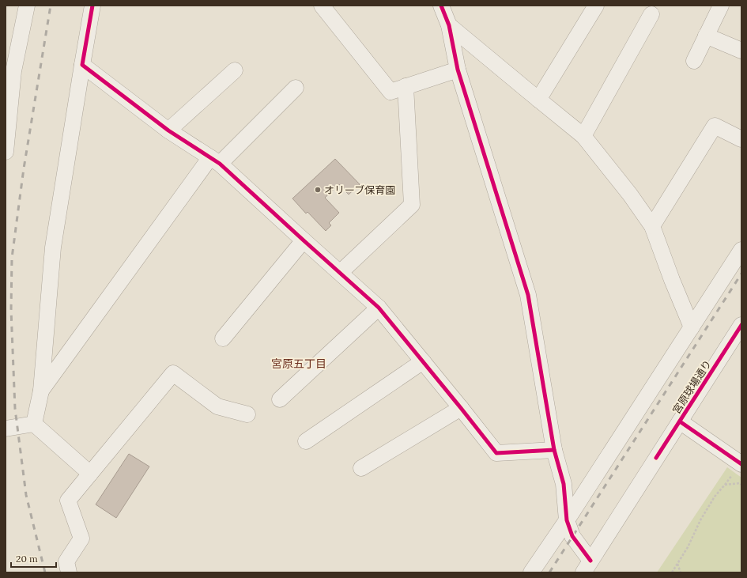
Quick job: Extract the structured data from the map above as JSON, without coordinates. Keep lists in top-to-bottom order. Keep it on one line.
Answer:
{"streets":{"street":["宮原球場通り"]},"districts":["宮原五丁目"],"places":["オリーブ保育園"],"scale_bar":"20 m"}
